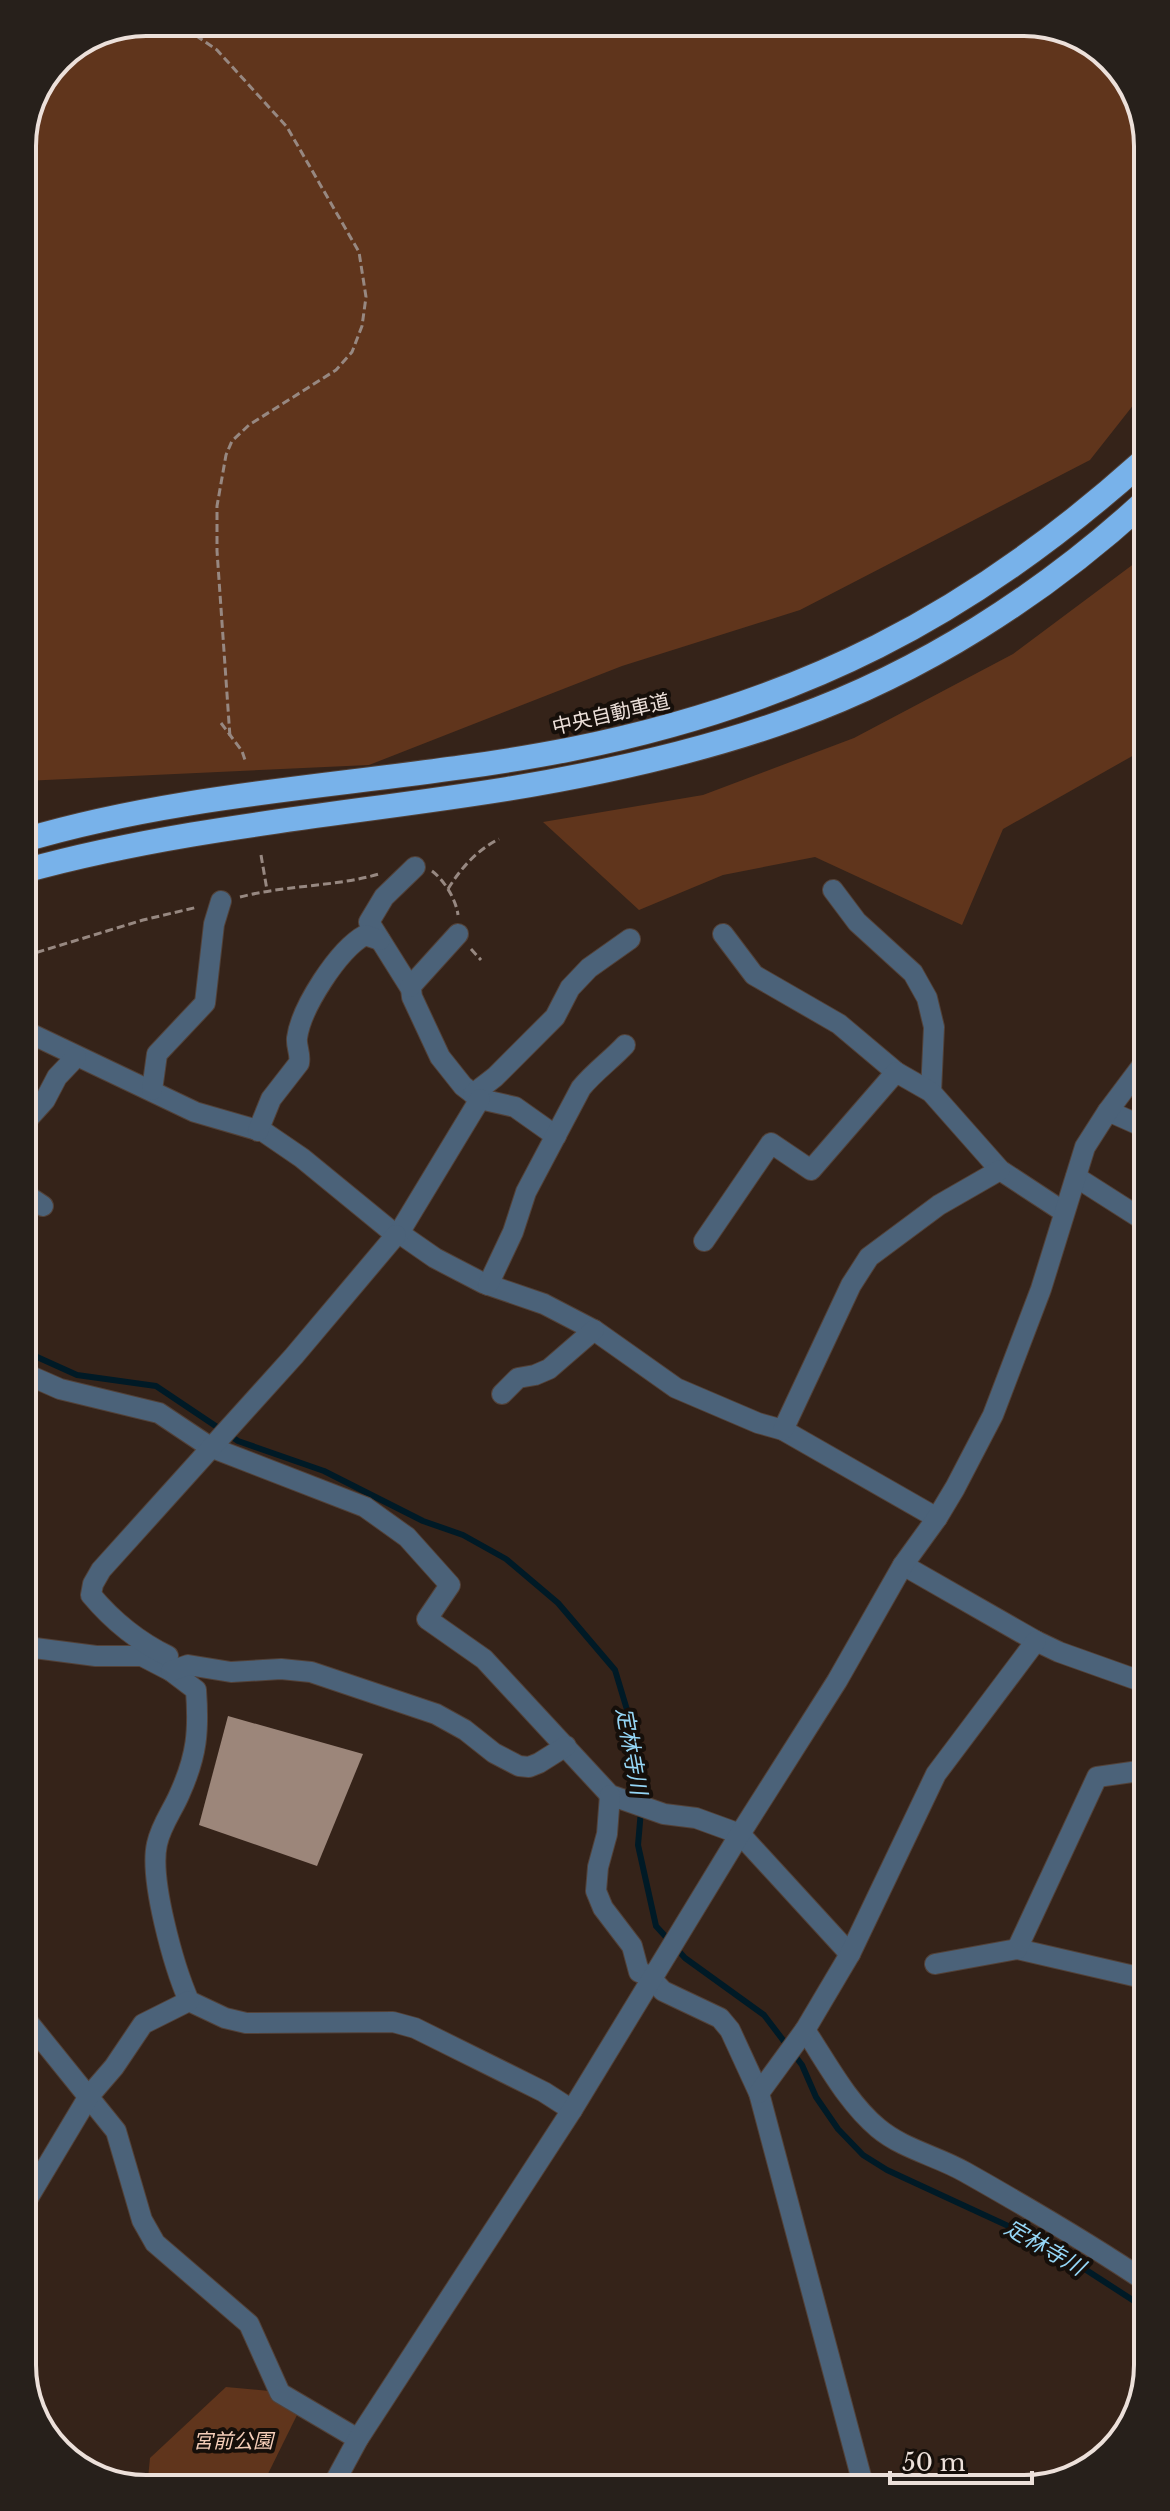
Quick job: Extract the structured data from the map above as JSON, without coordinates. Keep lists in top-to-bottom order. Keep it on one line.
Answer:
{"streets":{"highway":["中央自動車道"]},"water":["定林寺川"],"parks":["宮前公園"],"scale_bar":"50 m"}
